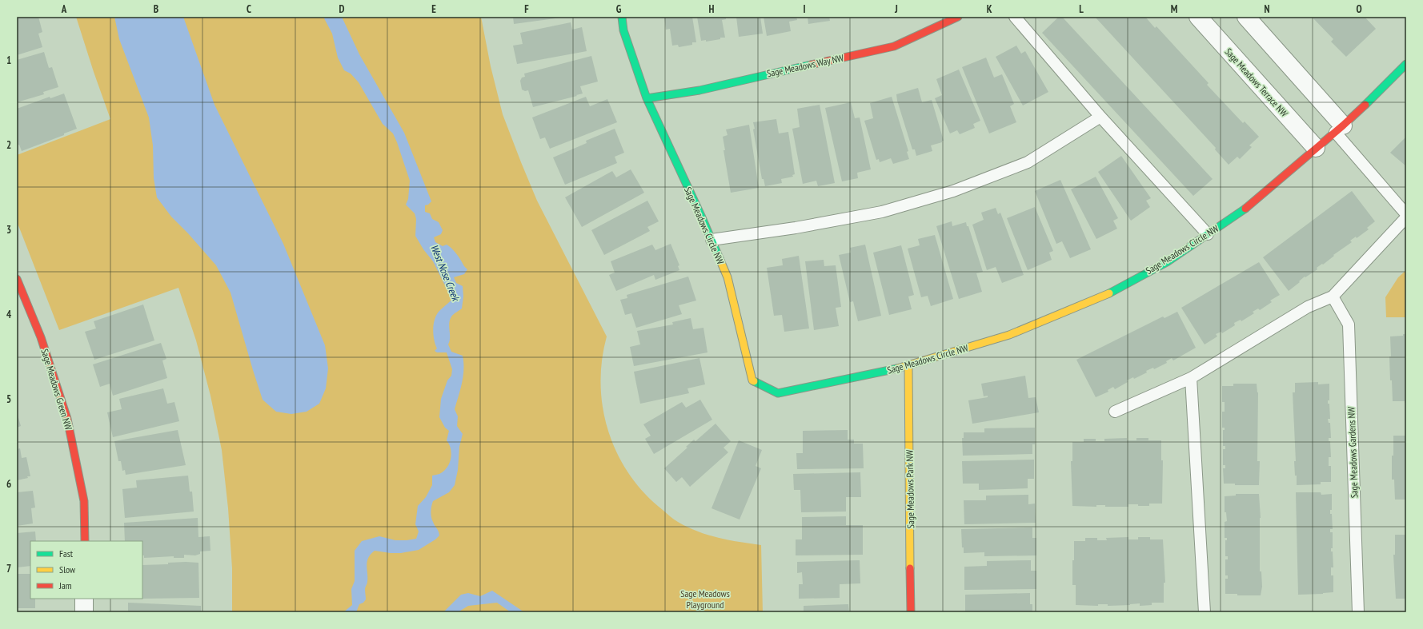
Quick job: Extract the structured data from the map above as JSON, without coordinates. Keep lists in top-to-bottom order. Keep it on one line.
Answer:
{"streets":{"street":["Sage Meadows Way NW","Sage Meadows Terrace NW","Sage Meadows Circle NW","Sage Meadows Green NW","Sage Meadows Park NW"],"lane":["Sage Meadows Gardens NW"]},"crossings":[["Sage Meadows Way NW","Sage Meadows Circle NW"],["Sage Meadows Terrace NW","Sage Meadows Circle NW"],["Sage Meadows Circle NW","Sage Meadows Park NW"]],"water":["West Nose Creek"],"parks":["Sage Meadows Playground"],"legend":["Fast","Slow","Jam"],"grid":{"columns":["A","B","C","D","E","F","G","H","I","J","K","L","M","N","O"],"rows":["1","2","3","4","5","6","7"]}}
